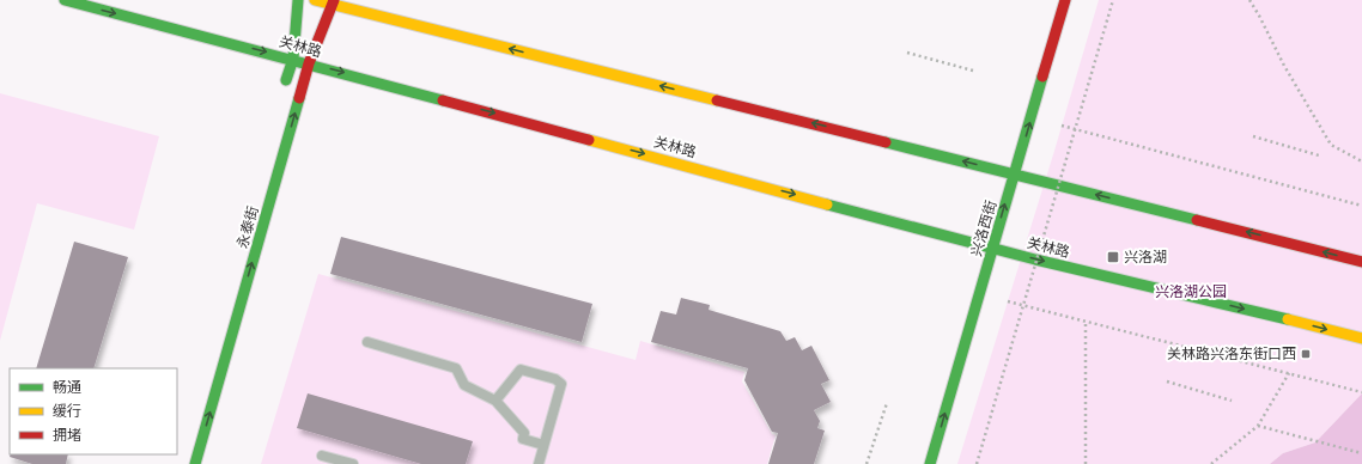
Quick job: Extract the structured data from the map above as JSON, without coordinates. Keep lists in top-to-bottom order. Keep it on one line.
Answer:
{"streets":{"main road":["关林路","永泰街","兴洛西街"]},"crossings":[["关林路","永泰街"],["关林路","兴洛西街"]],"one_way":["永泰街","兴洛西街"],"parks":["兴洛湖公园"],"places":{"transit":["兴洛湖","关林路兴洛东街口西"]},"legend":["畅通","缓行","拥堵"]}
